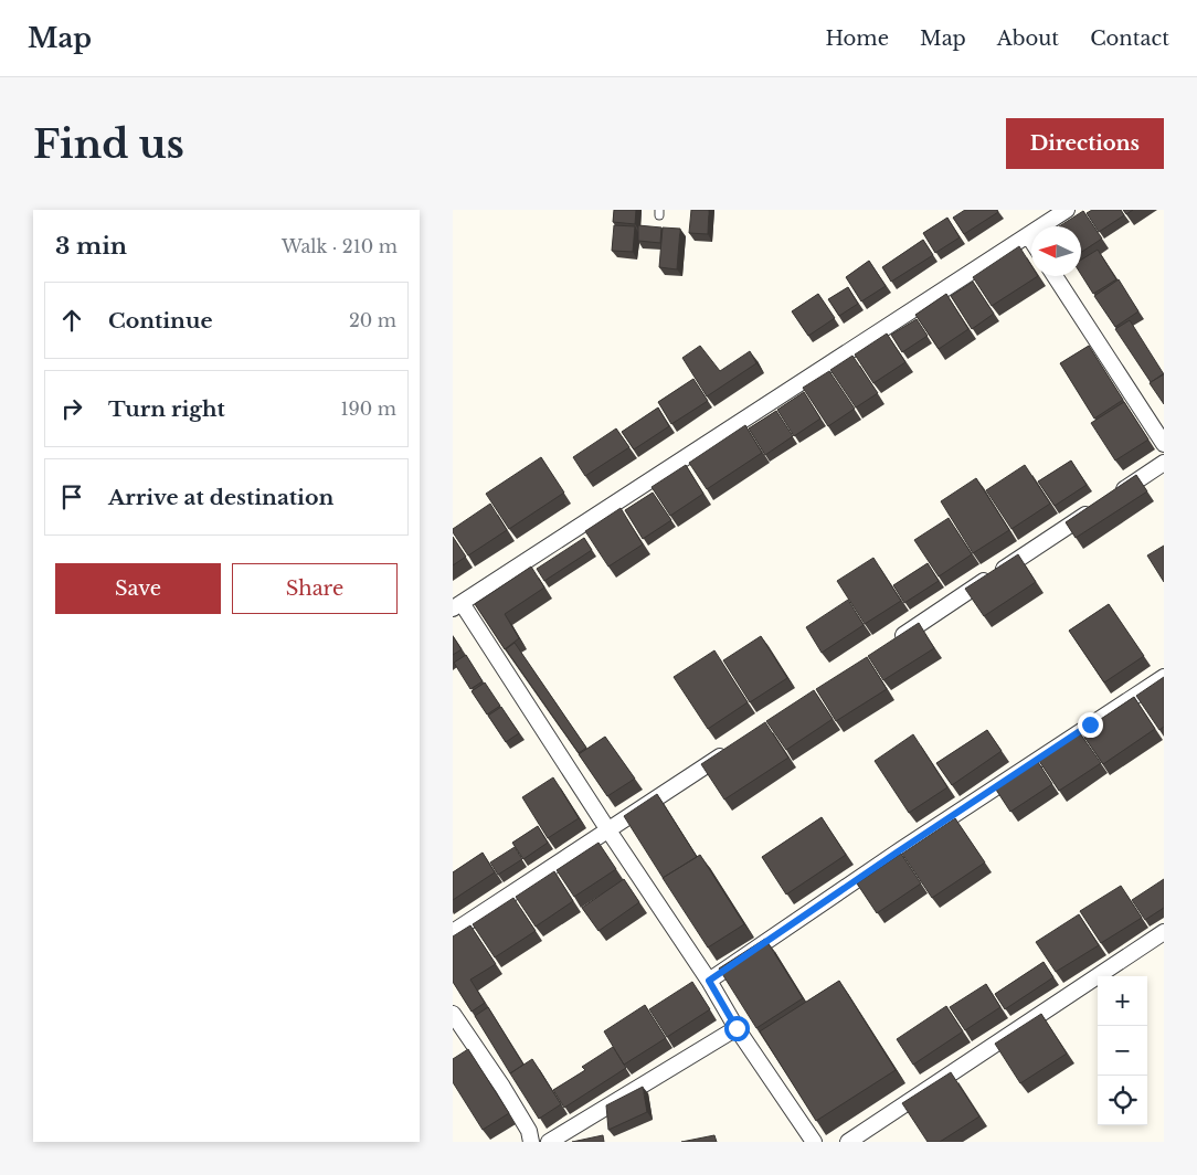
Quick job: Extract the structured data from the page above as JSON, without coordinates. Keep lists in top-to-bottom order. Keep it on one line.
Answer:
{"north":"left","page":{"header":"Map","nav":["Home","Map","About","Contact"],"buttons":["Directions",["Save","Share"]],"title":"Find us","heading":["3 min","Walk · 210 m"],"list":[["Continue","20 m"],["Turn right","190 m"],"Arrive at destination"],"map_buttons":["+","−"]}}
